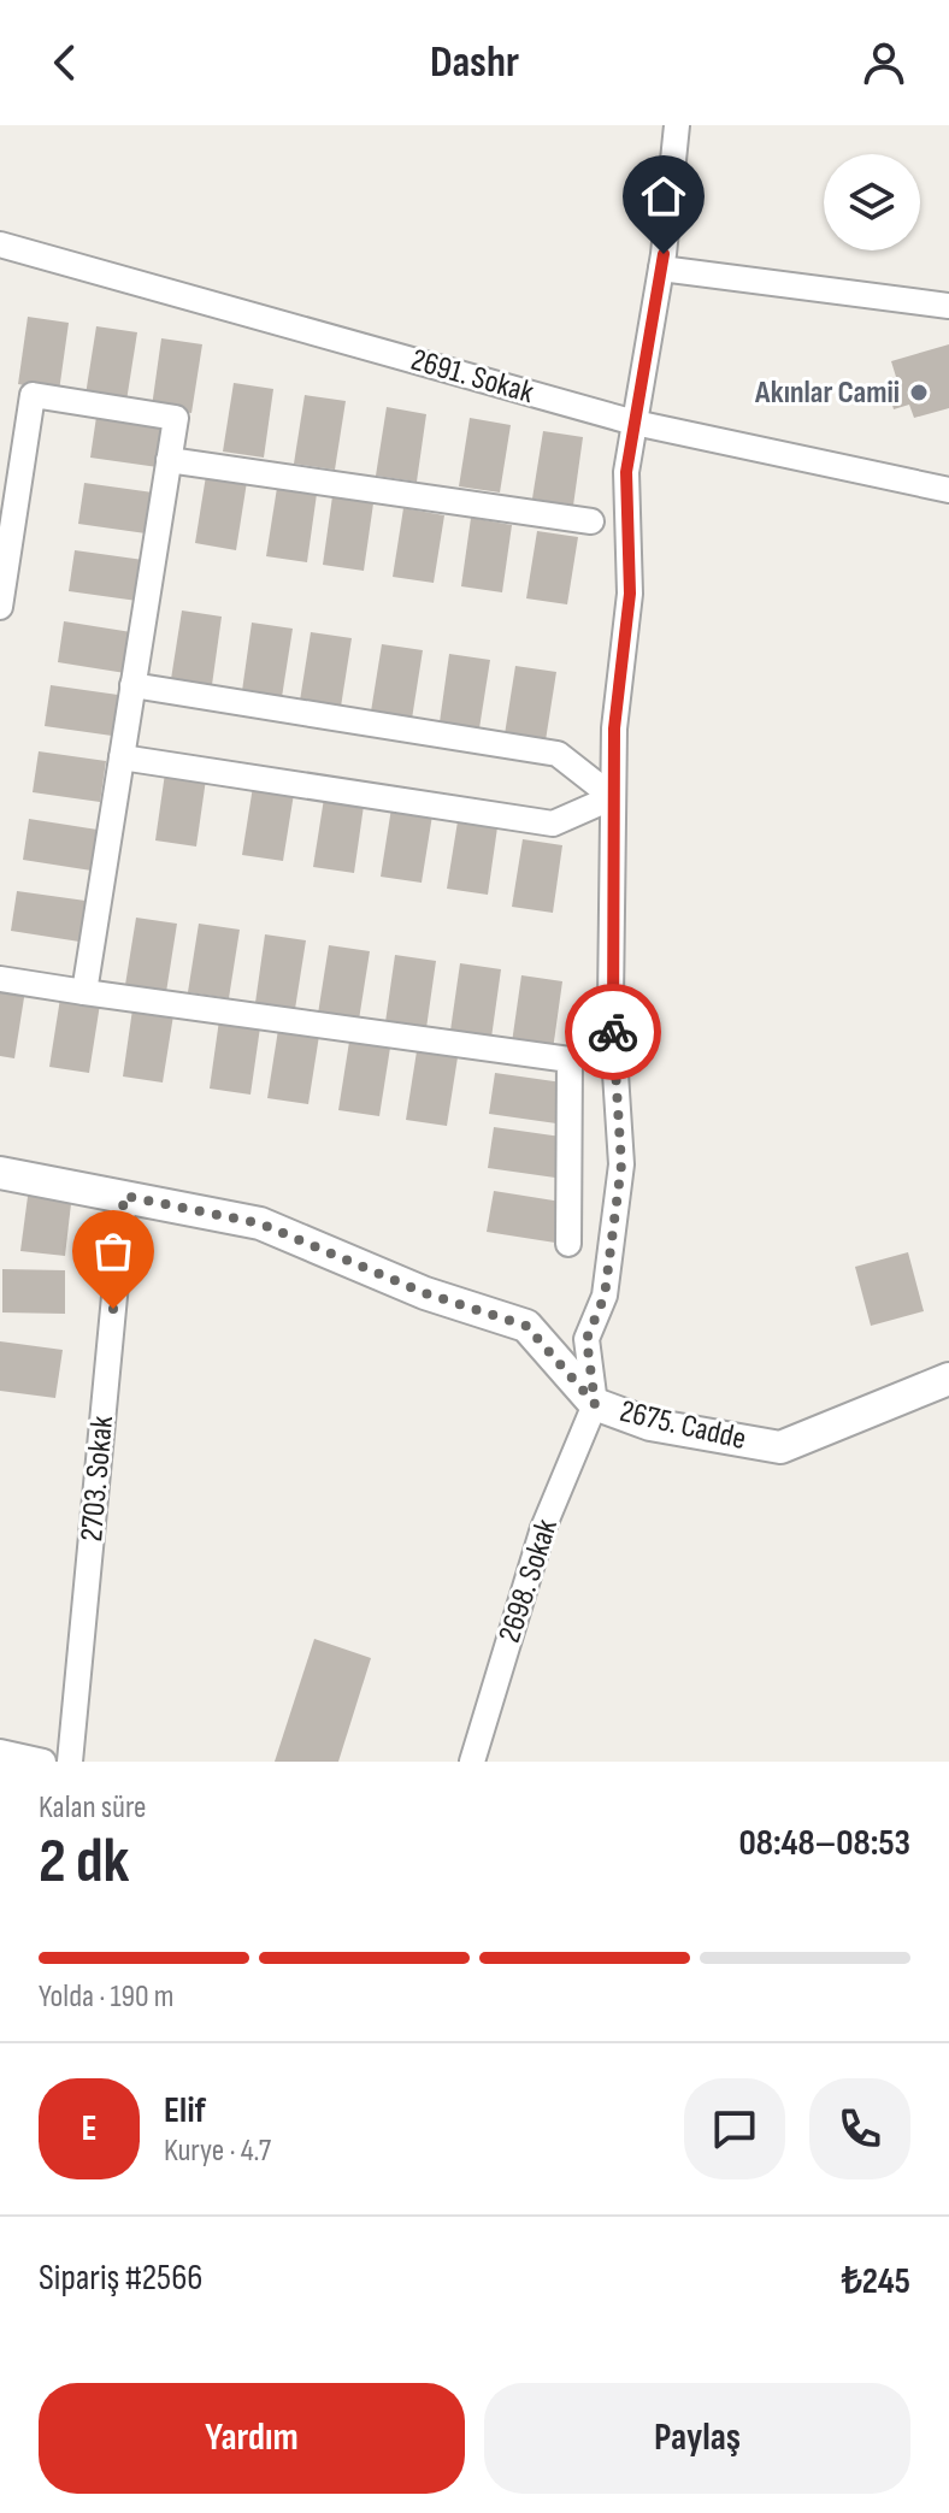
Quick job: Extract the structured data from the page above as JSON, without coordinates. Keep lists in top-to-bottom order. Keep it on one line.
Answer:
{"streets":{"street":["2691. Sokak","2675. Cadde","2703. Sokak","2698. Sokak"]},"crossings":[["2675. Cadde","2703. Sokak"],["2675. Cadde","2698. Sokak"]],"places":["Akınlar Camii"],"page":{"header":"Dashr","heading":["2 dk","Kalan süre","08:48–08:53"],"panel":["Elif","Kurye · 4.7","Sipariş #2566","₺245"],"bar":"Yolda · 190 m","round":"E","buttons":["Yardım","Paylaş"]}}
